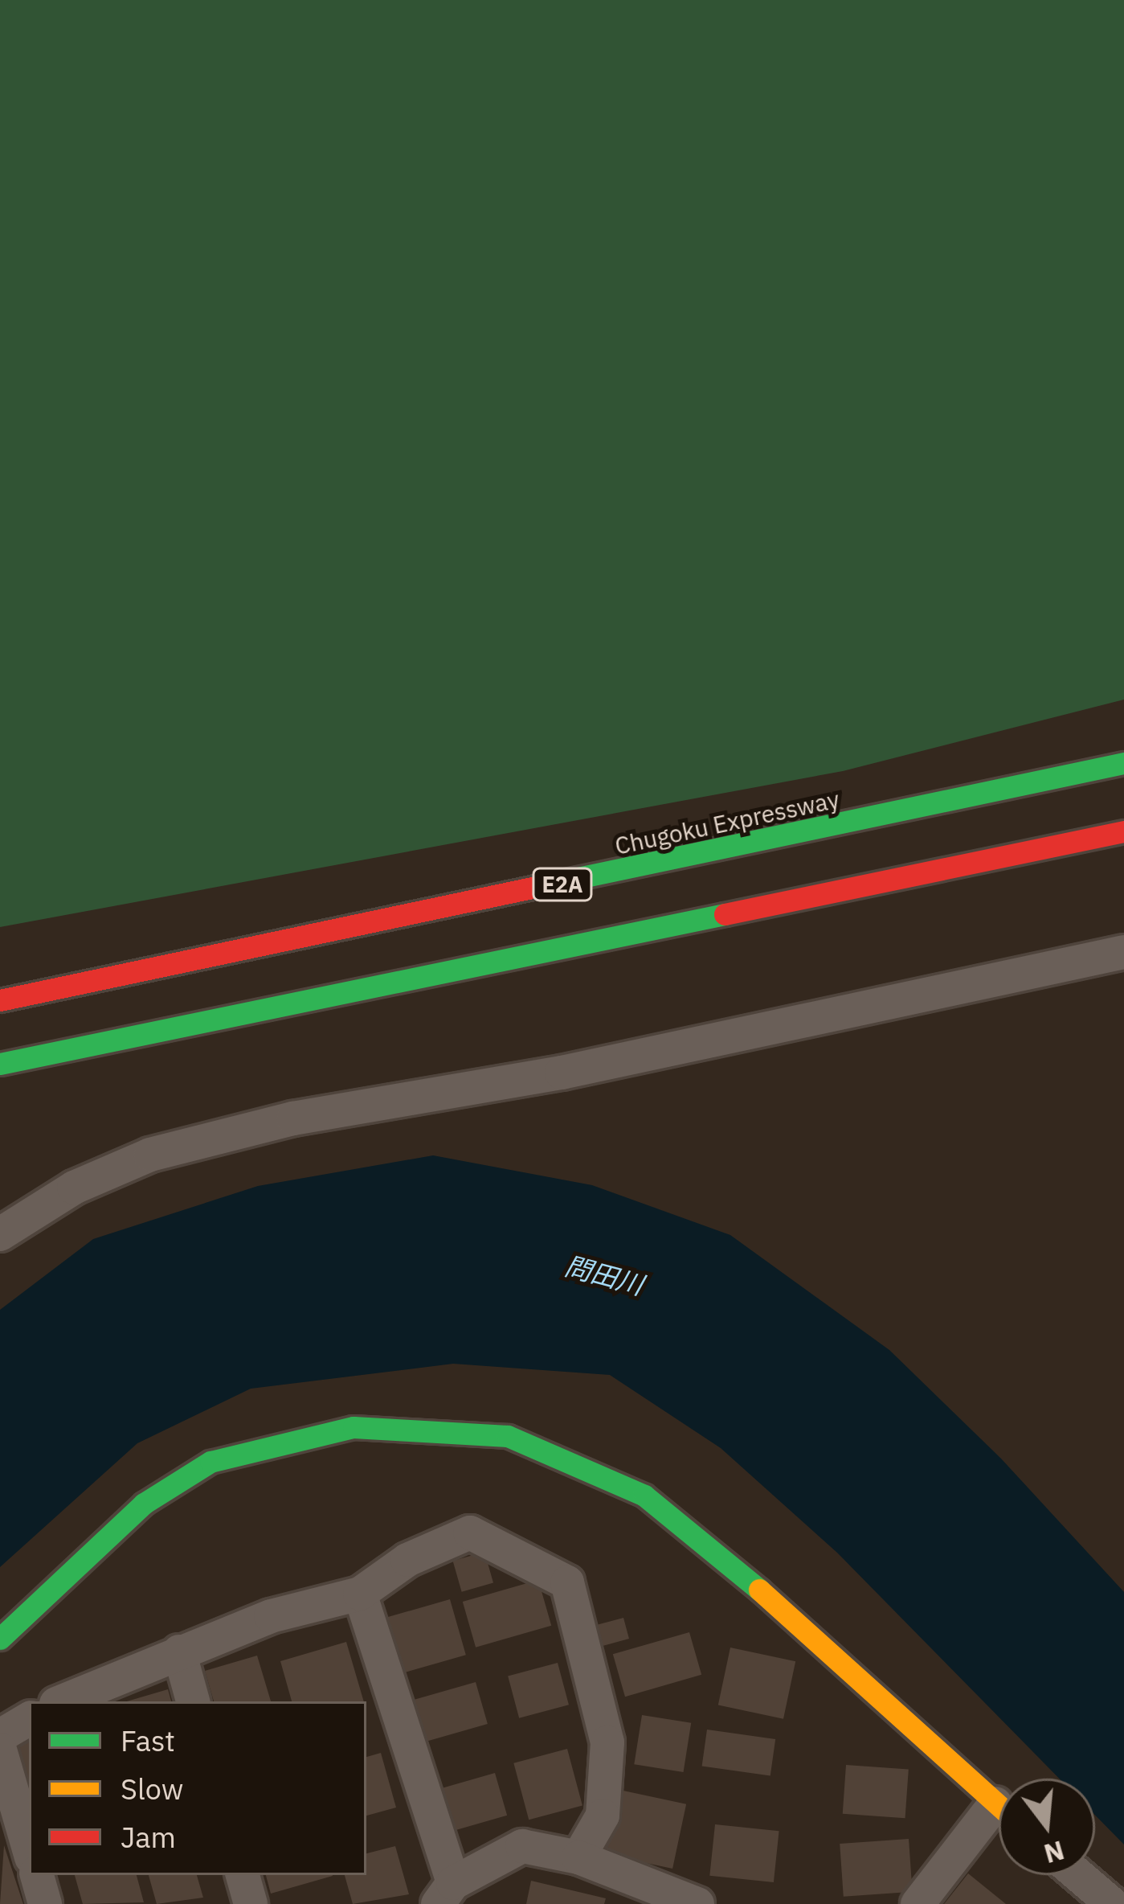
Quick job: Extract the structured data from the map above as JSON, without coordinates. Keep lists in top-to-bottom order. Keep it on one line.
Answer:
{"streets":{"main road":["Chugoku Expressway","E2A"]},"water":["問田川"],"legend":["Fast","Slow","Jam"],"north":"bottom"}
